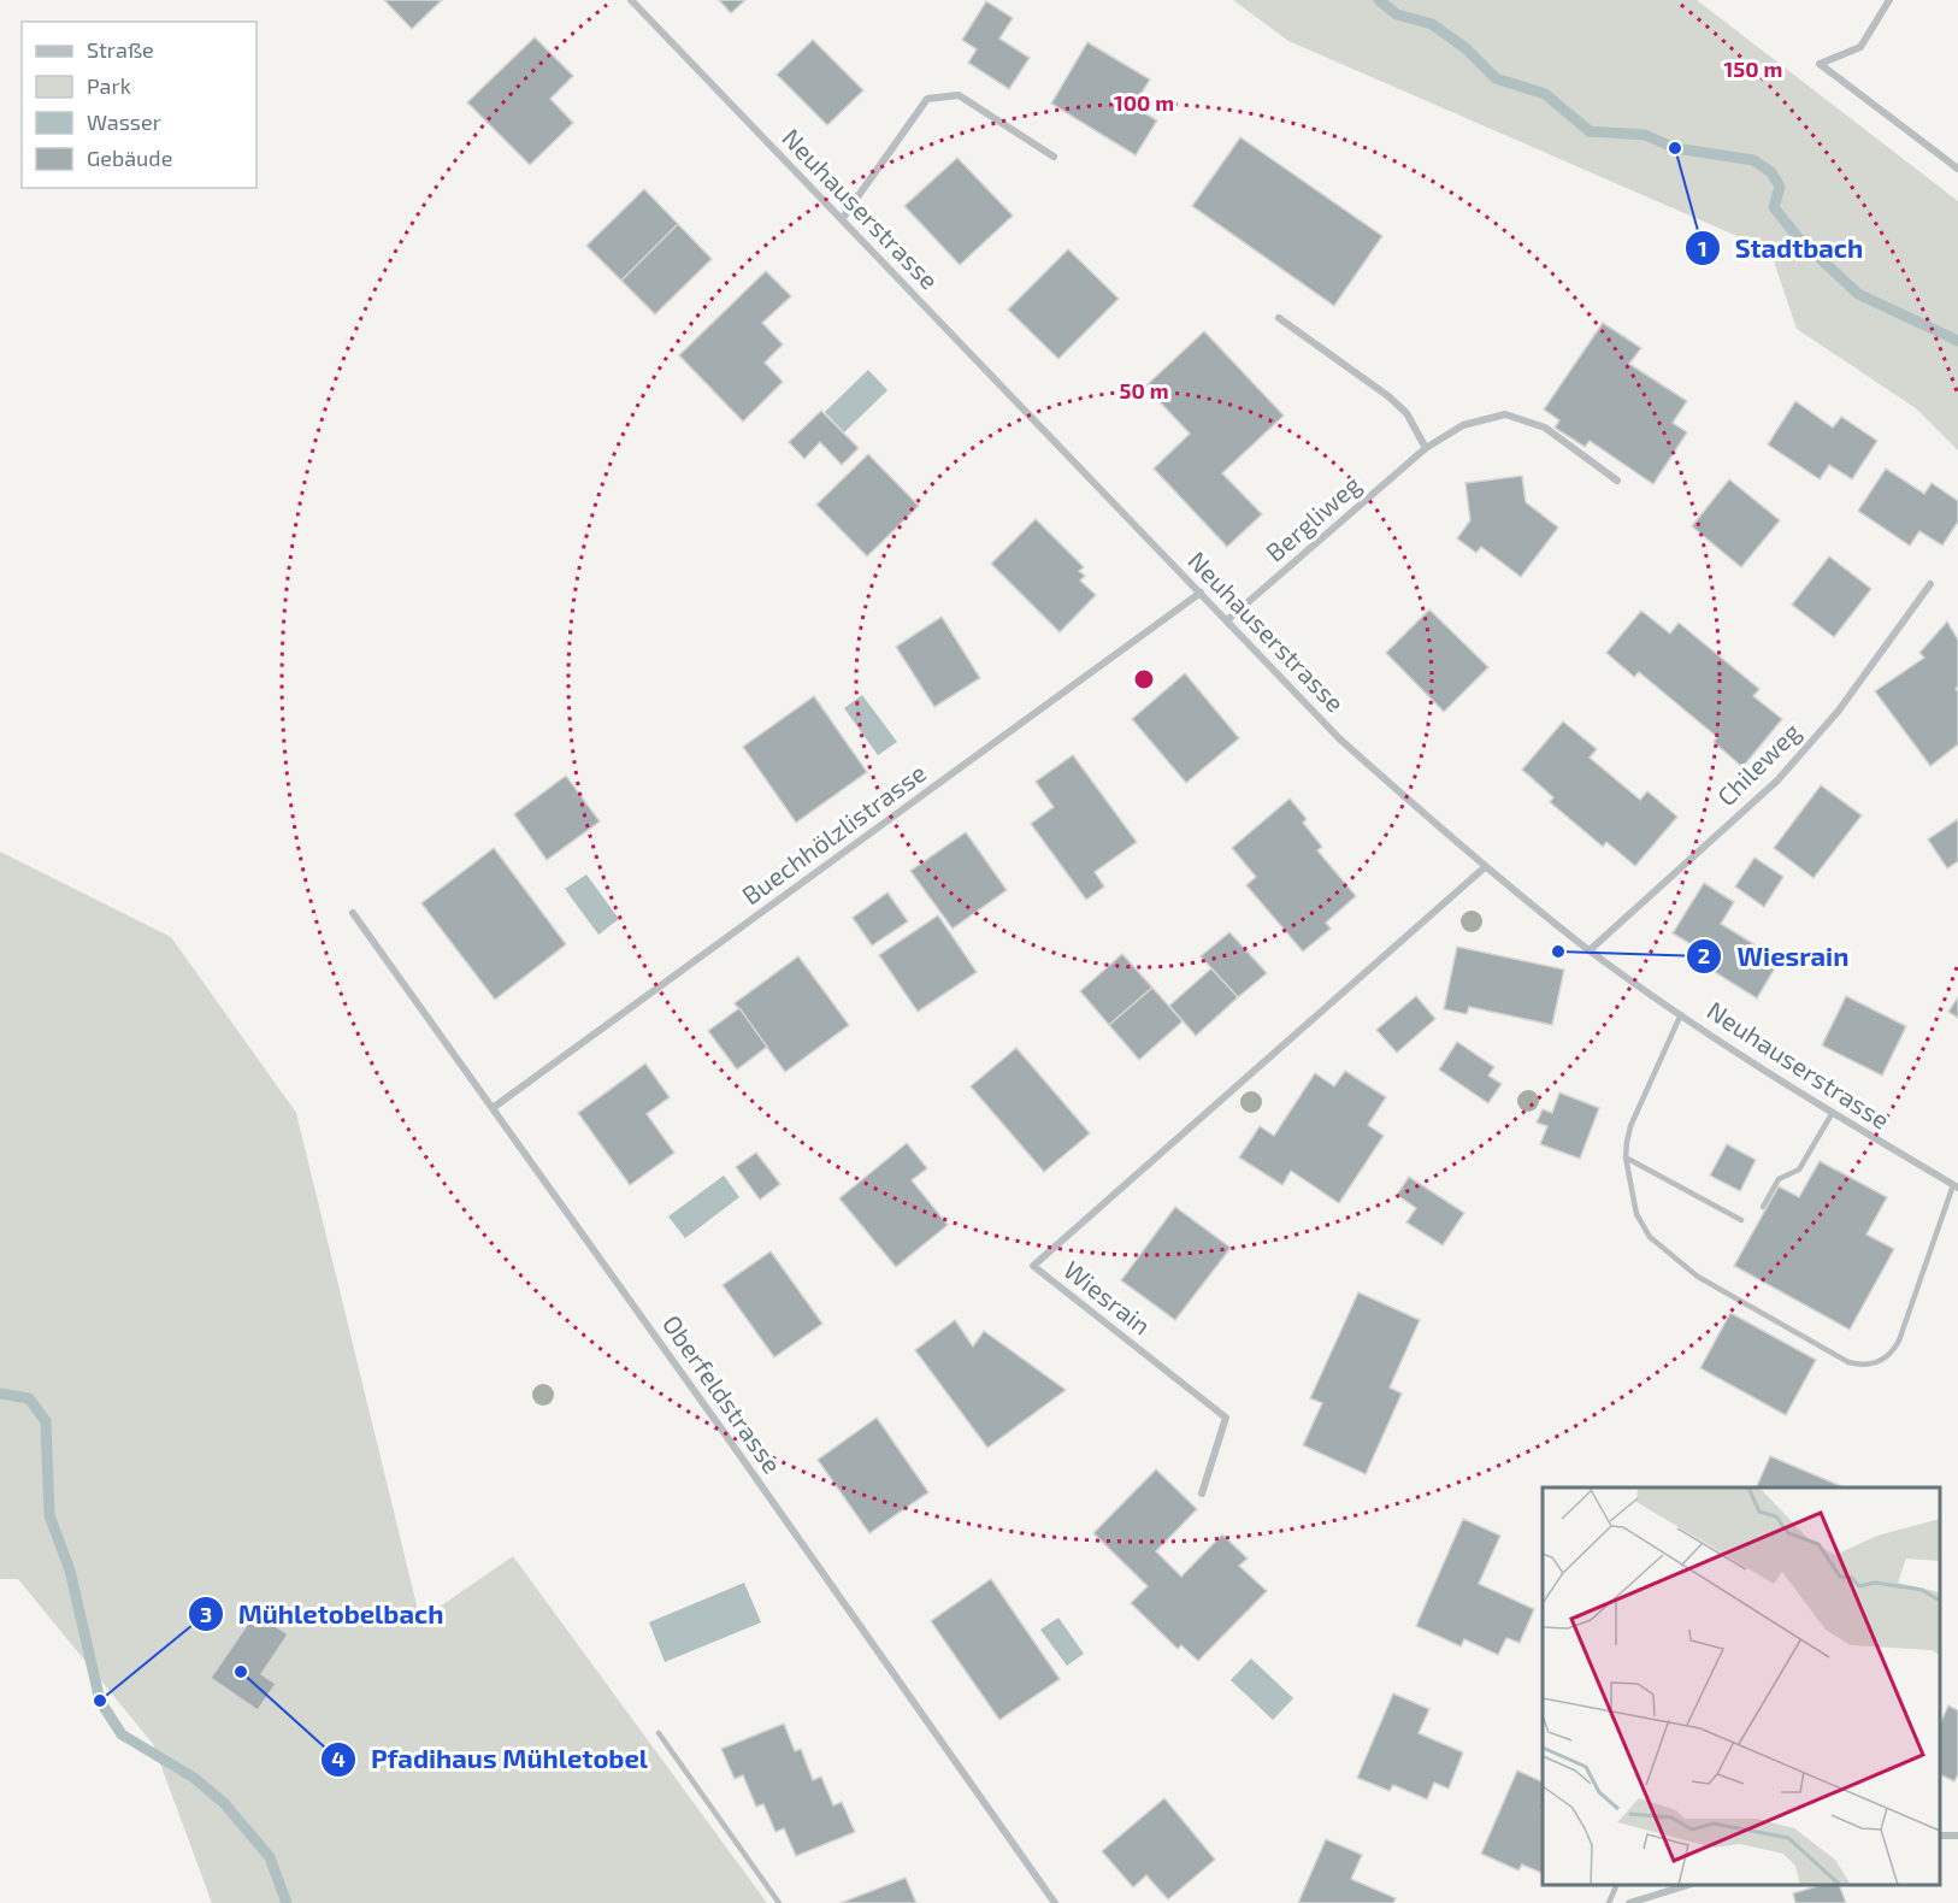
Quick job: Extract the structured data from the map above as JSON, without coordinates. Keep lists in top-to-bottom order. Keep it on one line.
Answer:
{"streets":{"street":["Neuhauserstrasse","Bergliweg","Chileweg","Buechhölzlistrasse","Wiesrain","Oberfeldstrasse"]},"crossings":[["Neuhauserstrasse","Bergliweg"],["Neuhauserstrasse","Chileweg"],["Neuhauserstrasse","Buechhölzlistrasse"],["Neuhauserstrasse","Wiesrain"],["Buechhölzlistrasse","Oberfeldstrasse"]],"places":["Stadtbach","Wiesrain","Pfadihaus Mühletobel","Mühletobelbach"],"legend":["Straße","Park","Wasser","Gebäude"],"rings":["150 m","100 m","50 m"]}
